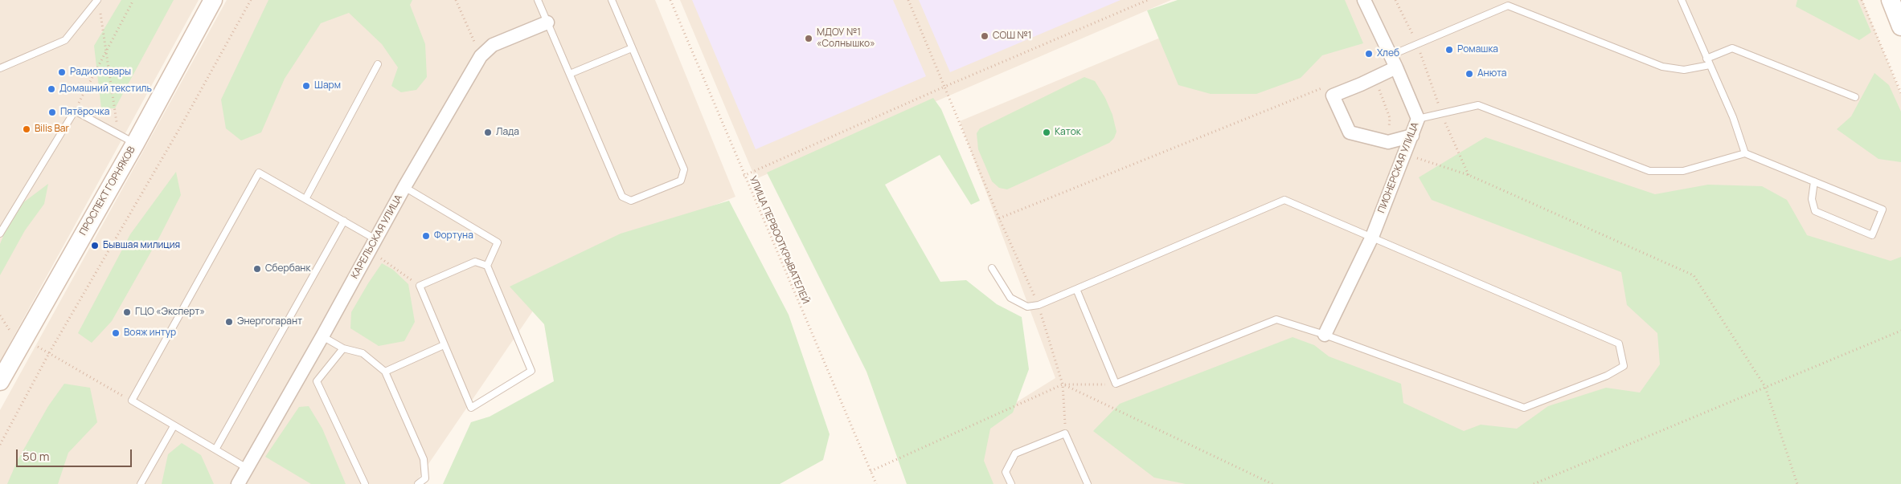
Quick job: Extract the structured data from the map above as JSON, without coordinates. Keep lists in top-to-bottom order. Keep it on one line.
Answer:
{"streets":{"main road":["ПРОСПЕКТ ГОРНЯКОВ"],"street":["ПИОНЕРСКАЯ УЛИЦА","КАРЕЛЬСКАЯ УЛИЦА"],"path":["УЛИЦА ПЕРВООТКРЫВАТЕЛЕЙ"]},"places":["СОШ №1","МДОУ №1 «Солнышко»","Ромашка","Хлеб","Радиотовары","Анюта","Шарм","Домашний текстиль","Пятёрочка","Bilis Bar","Лада","Каток","Фортуна","Бывшая милиция","Сбербанк","ГЦО «Эксперт»","Энергогарант","Вояж интур"],"scale_bar":"50 m"}
